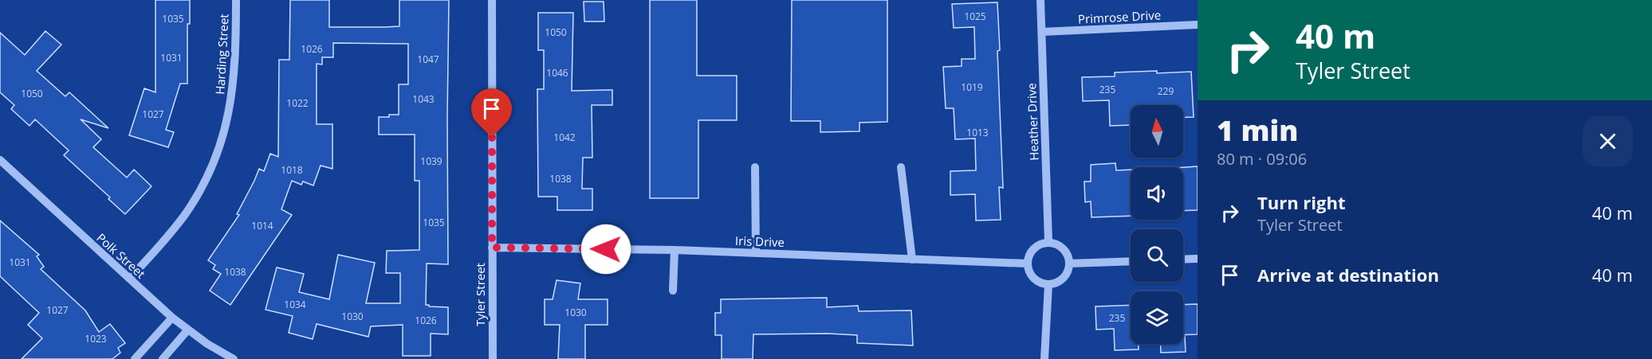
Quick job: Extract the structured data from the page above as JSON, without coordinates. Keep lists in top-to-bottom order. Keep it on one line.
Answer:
{"streets":{"street":["Primrose Drive","Harding Street","Heather Drive","Iris Drive","Polk Street","Tyler Street"]},"crossings":[["Primrose Drive","Heather Drive"],["Harding Street","Polk Street"],["Heather Drive","Iris Drive"],["Iris Drive","Tyler Street"]],"house_numbers":["1025","1035","1050","1026","1031","1047","1046","1019","235","229","1050","1043","1022","1027","1013","1042","1039","1018","1038","1035","1014","1031","1038","1034","1027","1030","1030","235","1026","1023"],"north":"top","page":{"turn":["40 m","Tyler Street"],"heading":["1 min","80 m · 09:06"],"list":[{"name":"Turn right","note":"Tyler Street","value":"40 m"},{"name":"Arrive at destination","value":"40 m"}]}}
